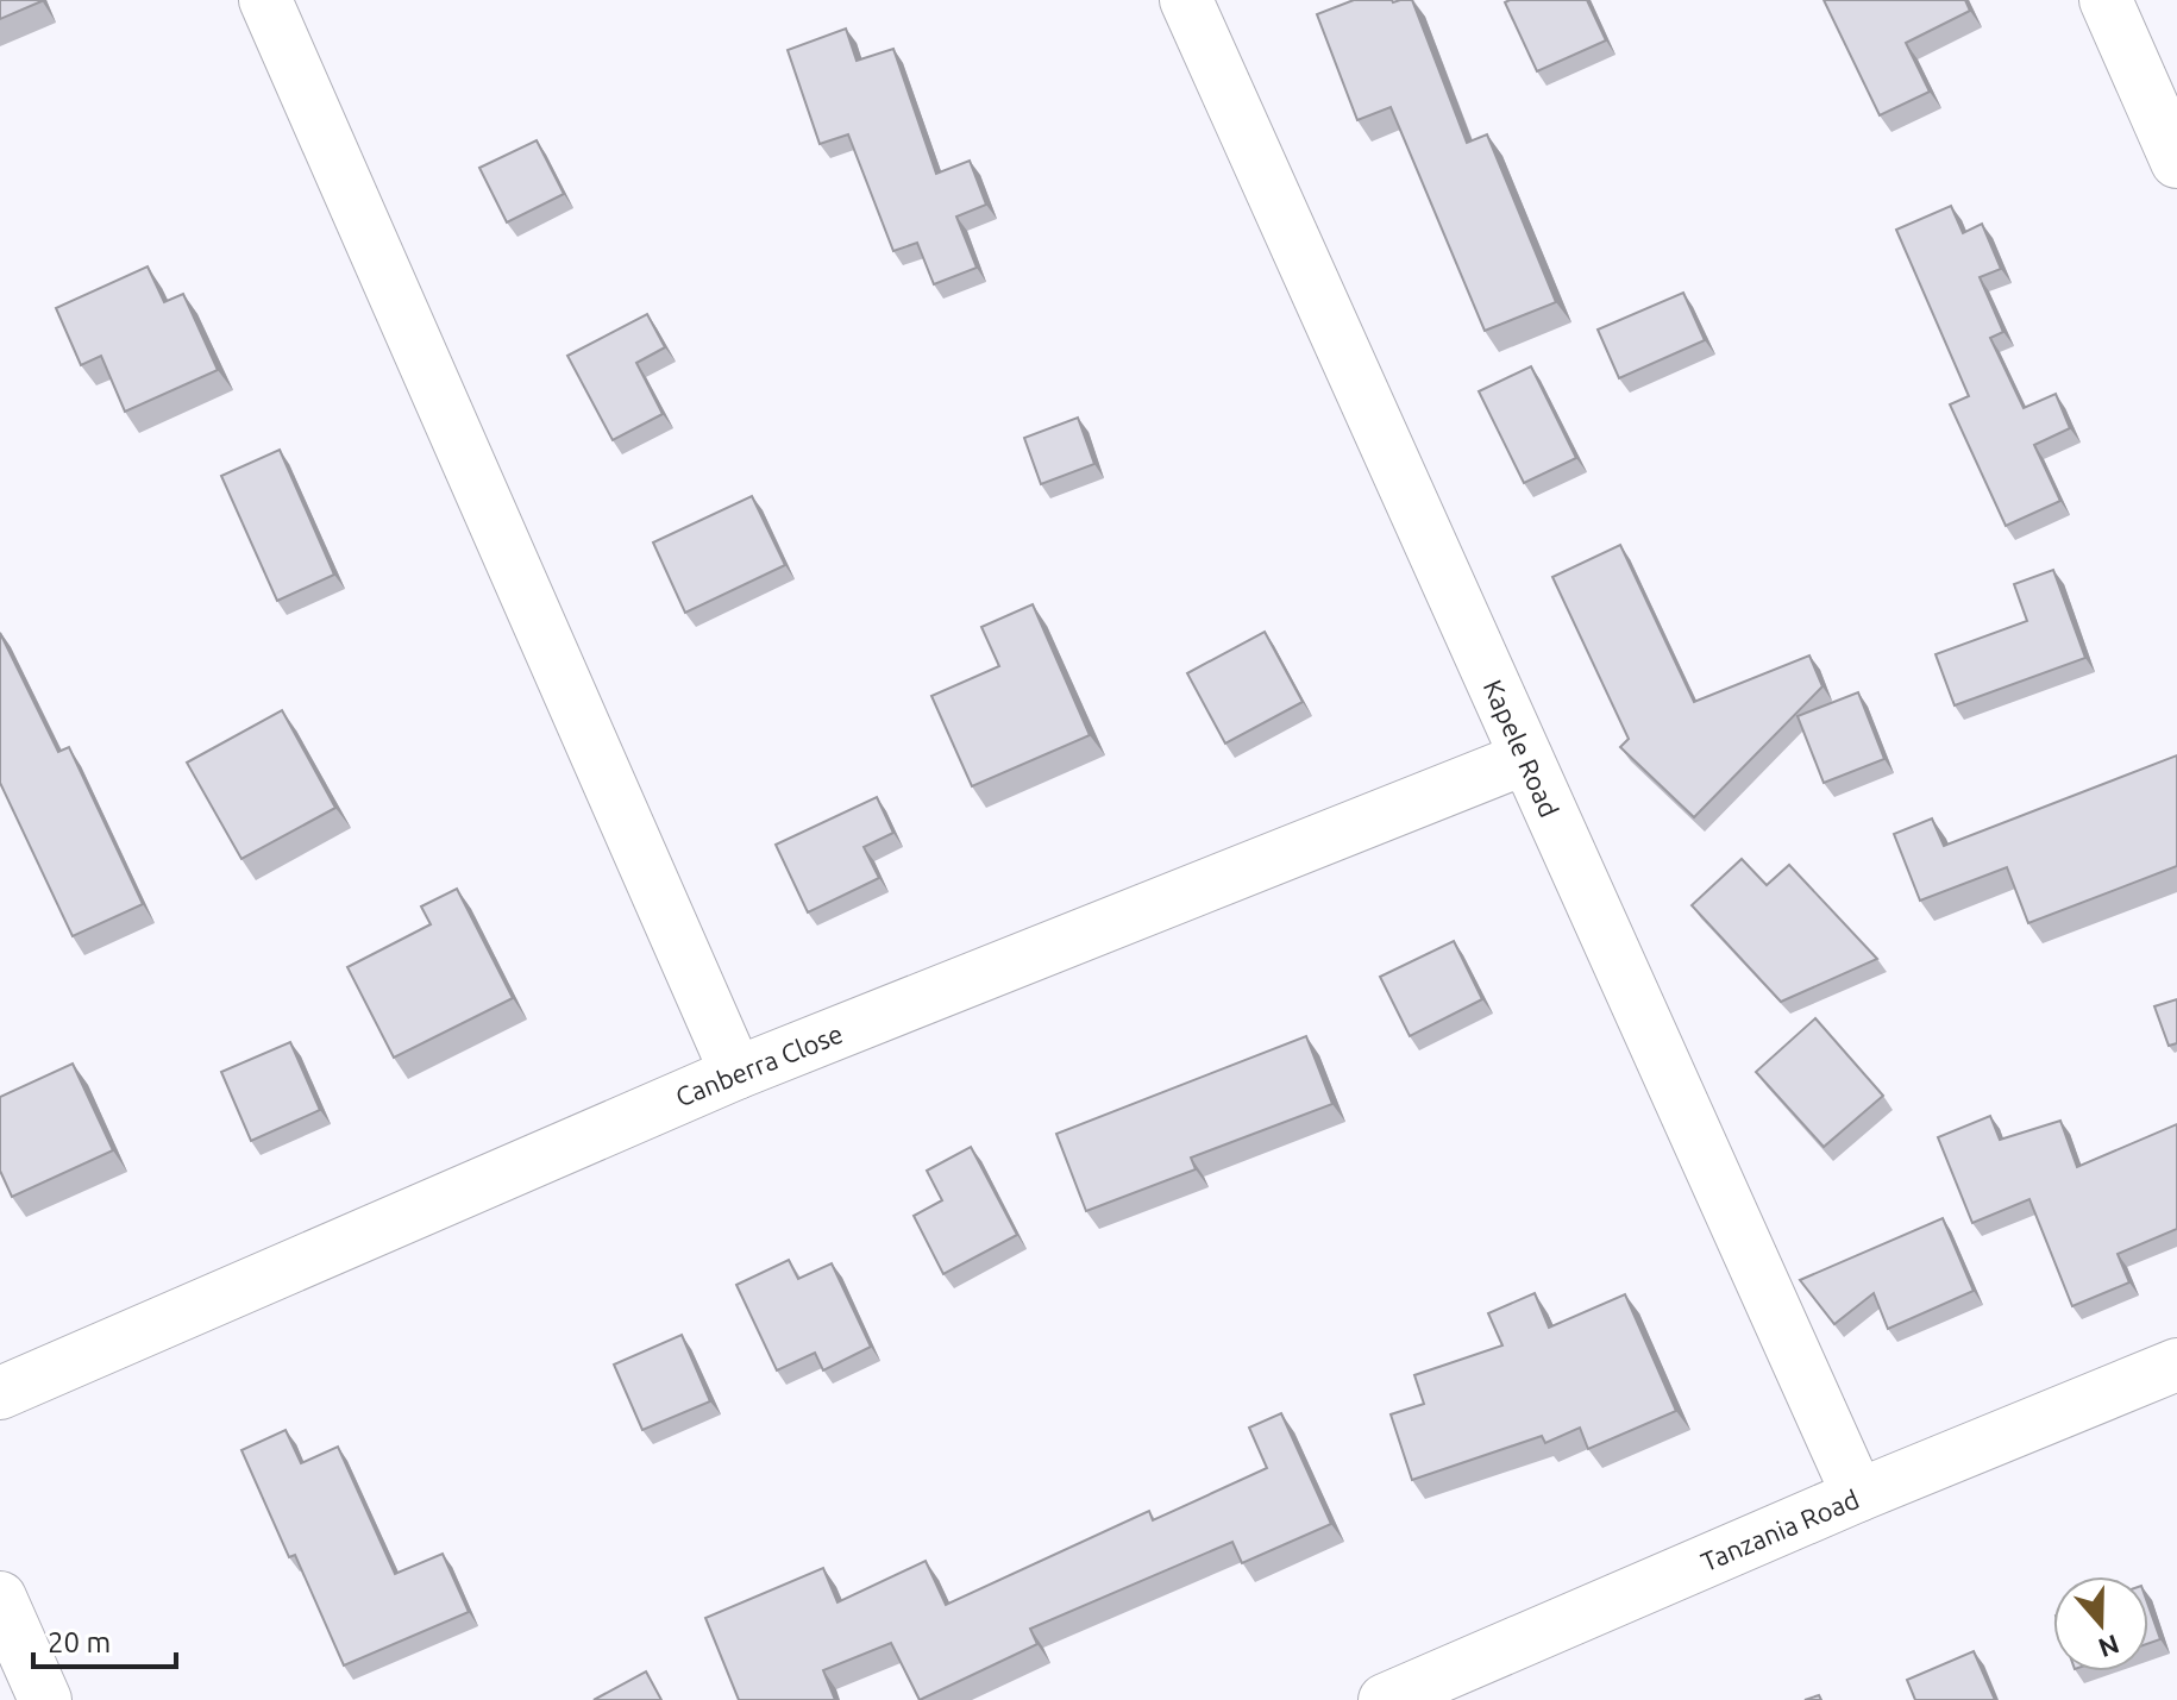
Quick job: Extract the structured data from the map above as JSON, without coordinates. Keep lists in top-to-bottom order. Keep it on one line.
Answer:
{"streets":{"street":["Kapele Road","Canberra Close","Tanzania Road"]},"crossings":[["Kapele Road","Canberra Close"],["Kapele Road","Tanzania Road"]],"scale_bar":"20 m","north":"bottom"}
